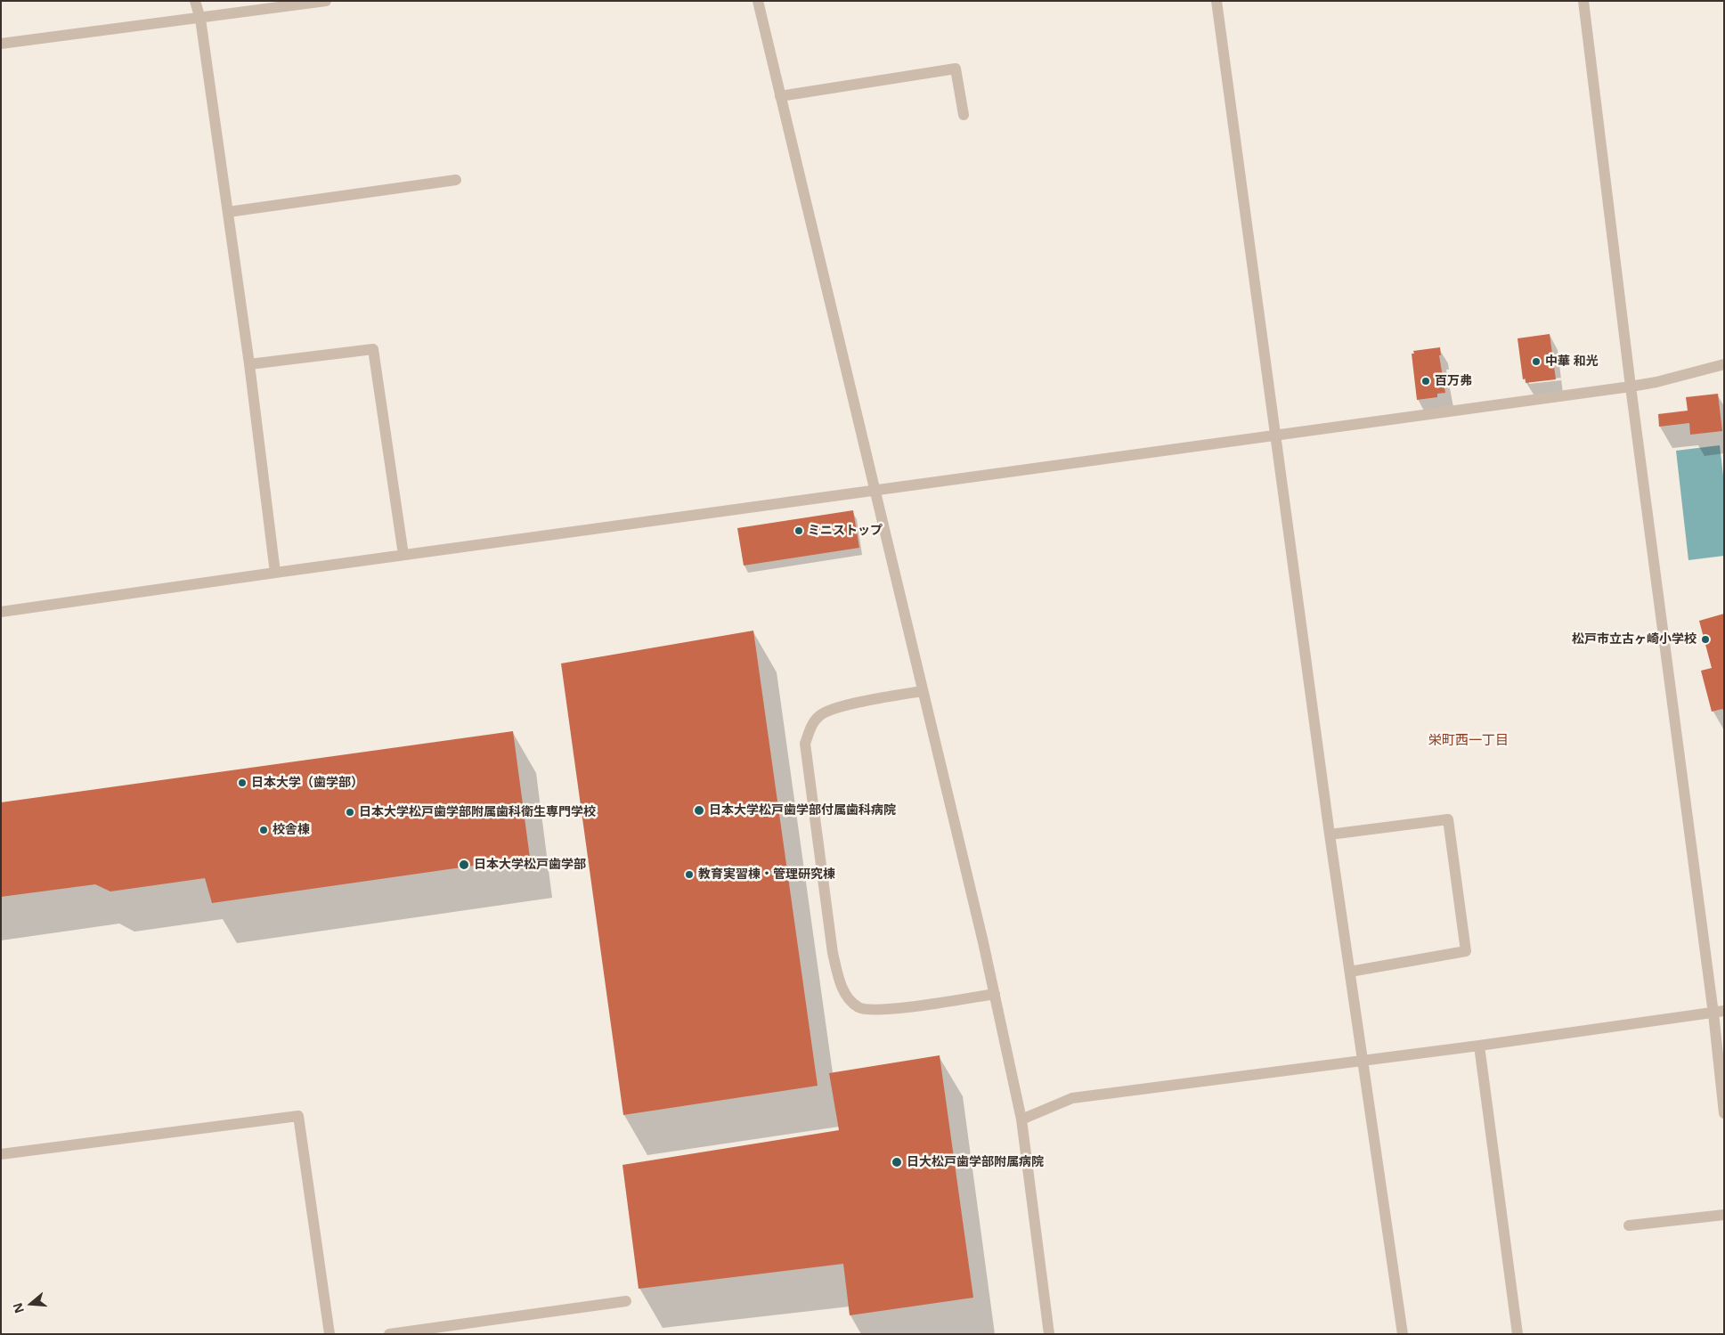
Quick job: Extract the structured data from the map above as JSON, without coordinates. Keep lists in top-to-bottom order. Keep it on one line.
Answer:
{"districts":["栄町西一丁目"],"places":["中華 和光","百万弗","ミニストップ","松戸市立古ヶ崎小学校","日本大学（歯学部）","日本大学松戸歯学部付属歯科病院","日本大学松戸歯学部附属歯科衛生専門学校","校舎棟","日本大学松戸歯学部","教育実習棟・管理研究棟","日大松戸歯学部附属病院"],"north":"left"}
